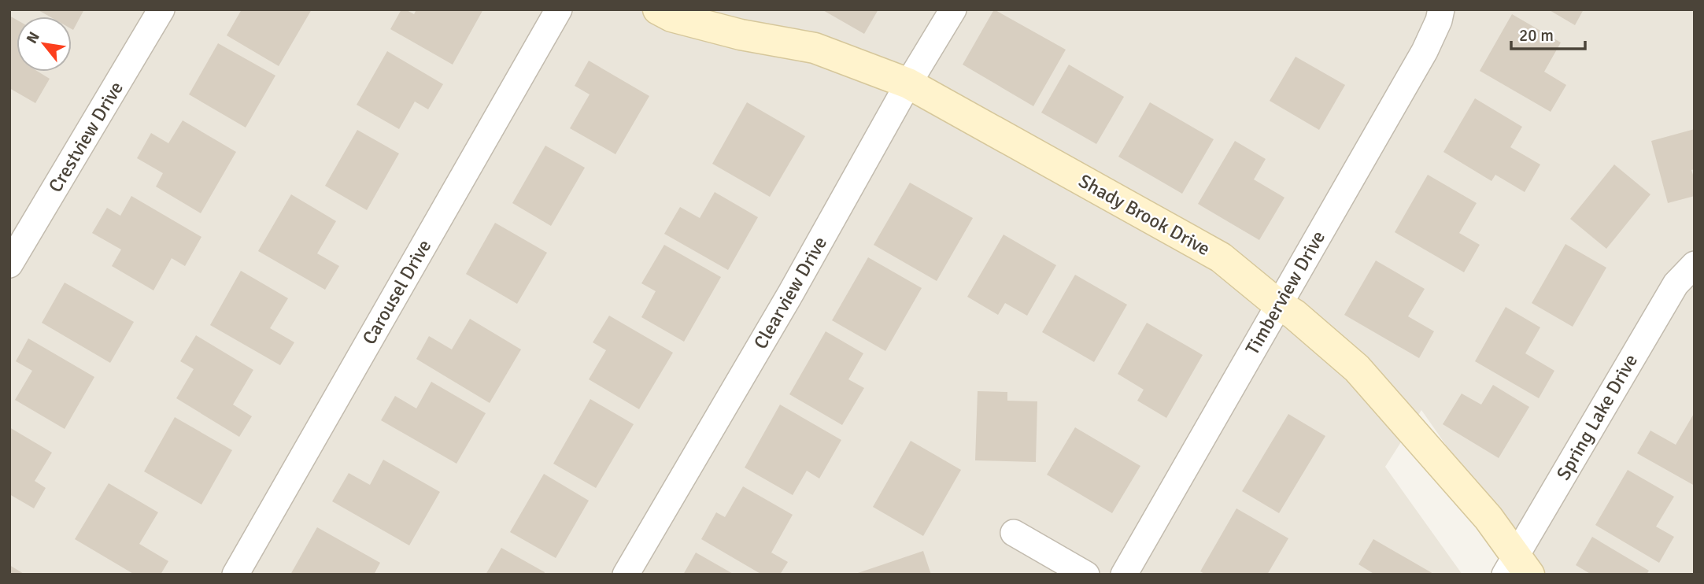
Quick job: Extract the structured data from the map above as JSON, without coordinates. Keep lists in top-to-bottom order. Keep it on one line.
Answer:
{"streets":{"street":["Crestview Drive","Shady Brook Drive","Carousel Drive","Clearview Drive","Timberview Drive","Spring Lake Drive"]},"crossings":[["Shady Brook Drive","Clearview Drive"],["Shady Brook Drive","Timberview Drive"],["Shady Brook Drive","Spring Lake Drive"]],"scale_bar":"20 m","north":"top left"}
